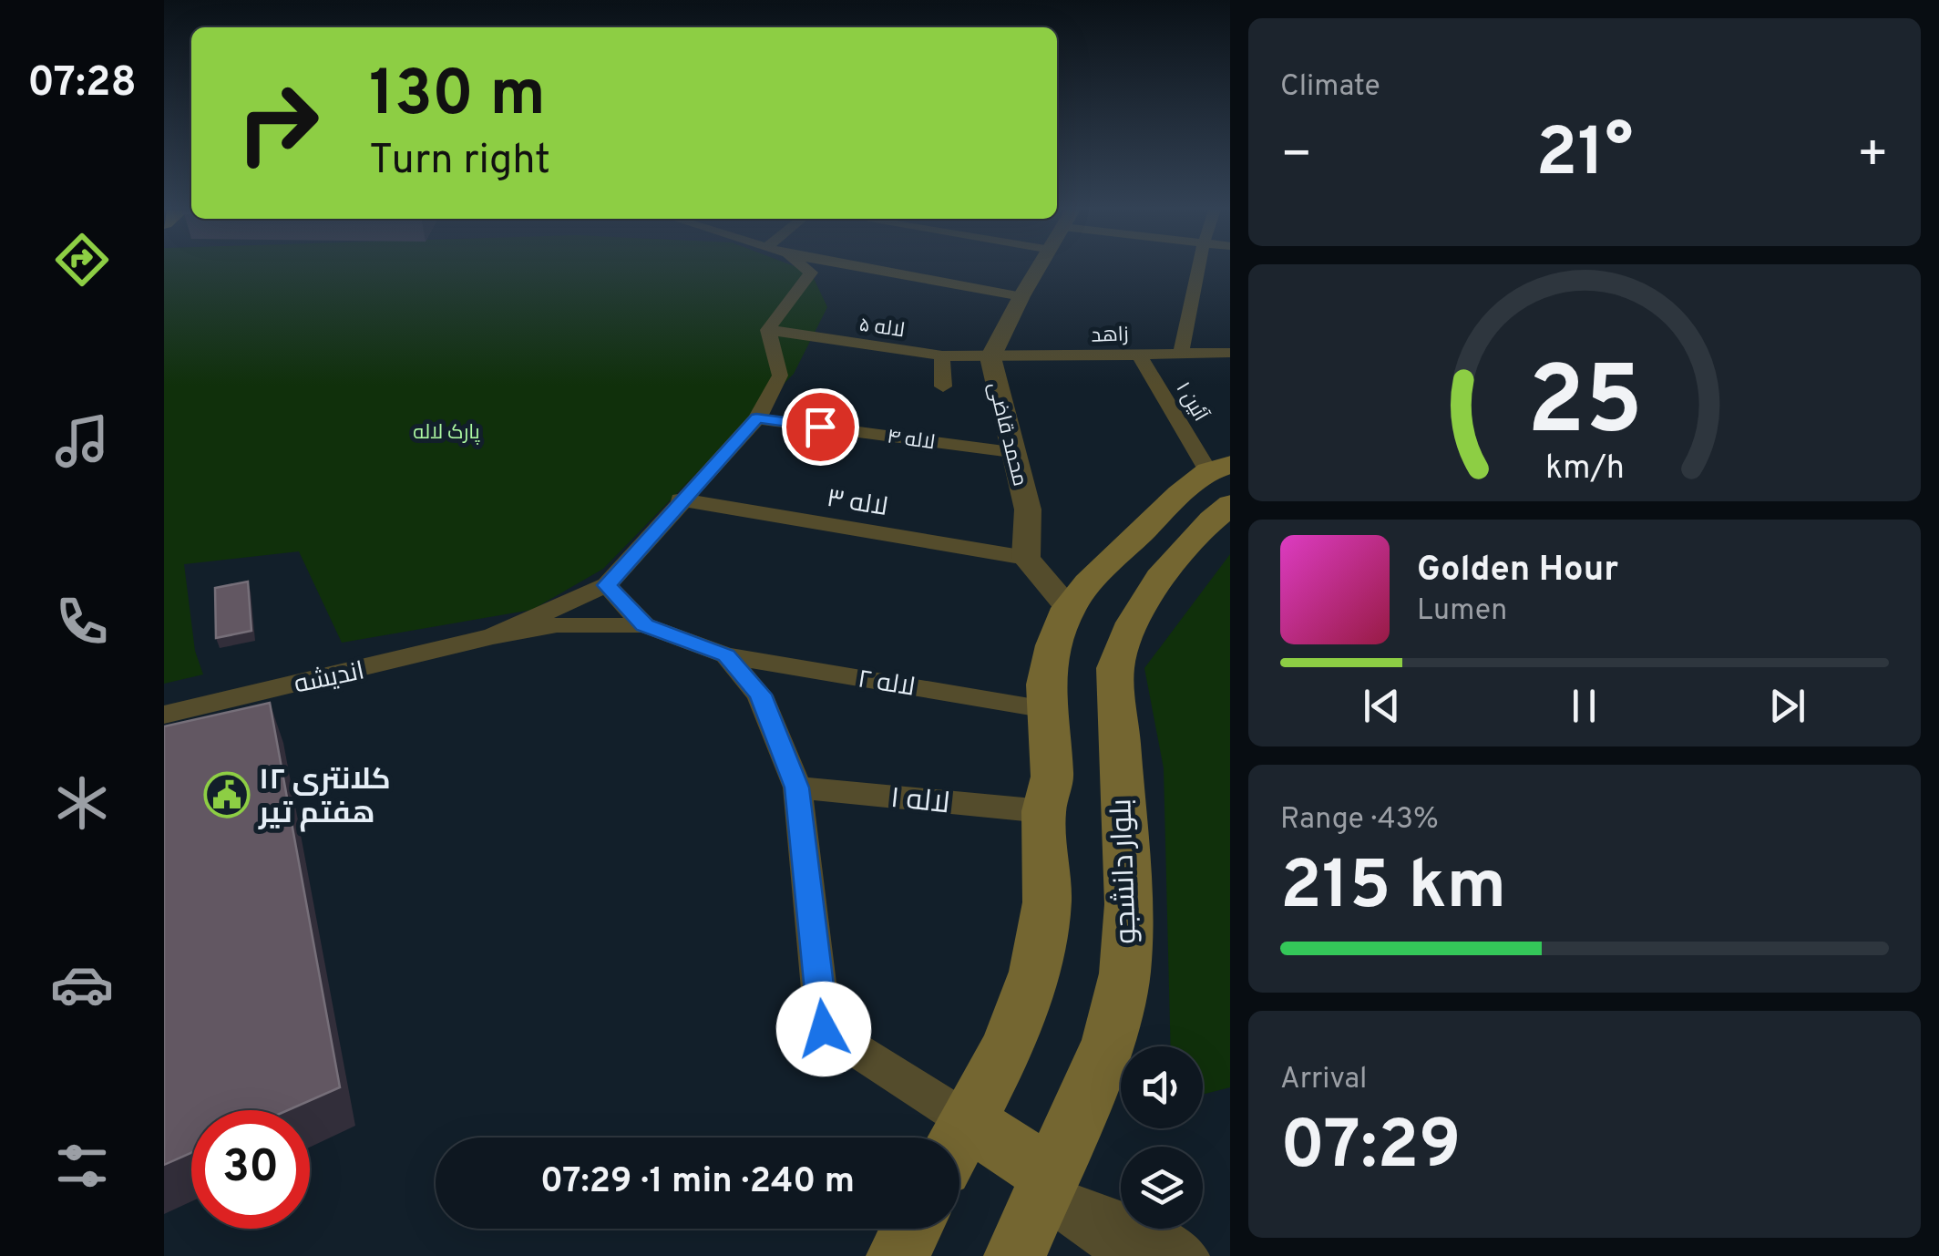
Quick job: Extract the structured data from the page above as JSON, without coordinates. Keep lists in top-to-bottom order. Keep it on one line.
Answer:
{"streets":{"main road":["بلوار دانشجو"],"street":["لاله ۵","زاهد","آئین ۱","محمد قاضی","لاله ۴","لاله ۳","اندیشه","لاله ۲","لاله ۱"]},"crossings":[["لاله ۵","زاهد"],["لاله ۵","محمد قاضی"],["زاهد","آئین ۱"],["زاهد","محمد قاضی"],["آئین ۱","بلوار دانشجو"],["محمد قاضی","لاله ۴"],["محمد قاضی","لاله ۳"]],"parks":["پارک لاله"],"places":{"public building":["کلانتری ۱۲ هفتم تیر"]},"page":{"tabs":"07:28","tile":["Climate",["Range · 43%","215 km"],["Arrival","07:29"]],"turn":["130 m","Turn right"],"heat":["−","21°","+"],"song":["Golden Hour","Lumen"],"limit":"30","trip":"07:29 · 1 min · 240 m","gauge":["25","km/h"]}}
